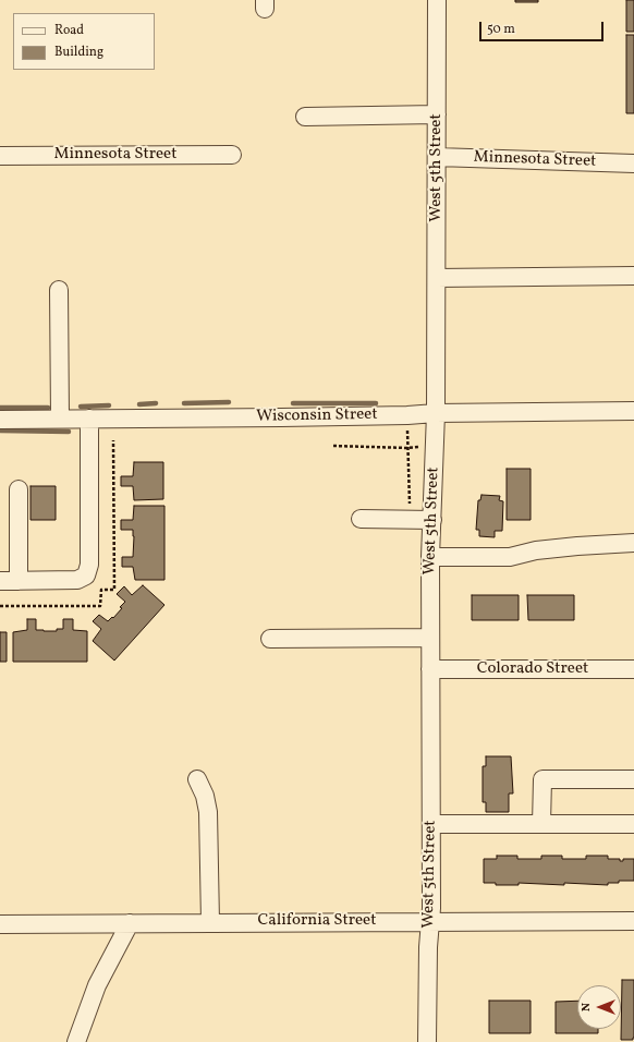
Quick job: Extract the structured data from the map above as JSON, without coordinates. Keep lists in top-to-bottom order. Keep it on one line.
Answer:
{"streets":{"street":["Minnesota Street","West 5th Street","Wisconsin Street","Colorado Street","California Street"]},"crossings":[["Minnesota Street","West 5th Street"],["West 5th Street","Wisconsin Street"],["West 5th Street","Colorado Street"],["West 5th Street","California Street"]],"legend":["Road","Building"],"scale_bar":"50 m","north":"left"}
